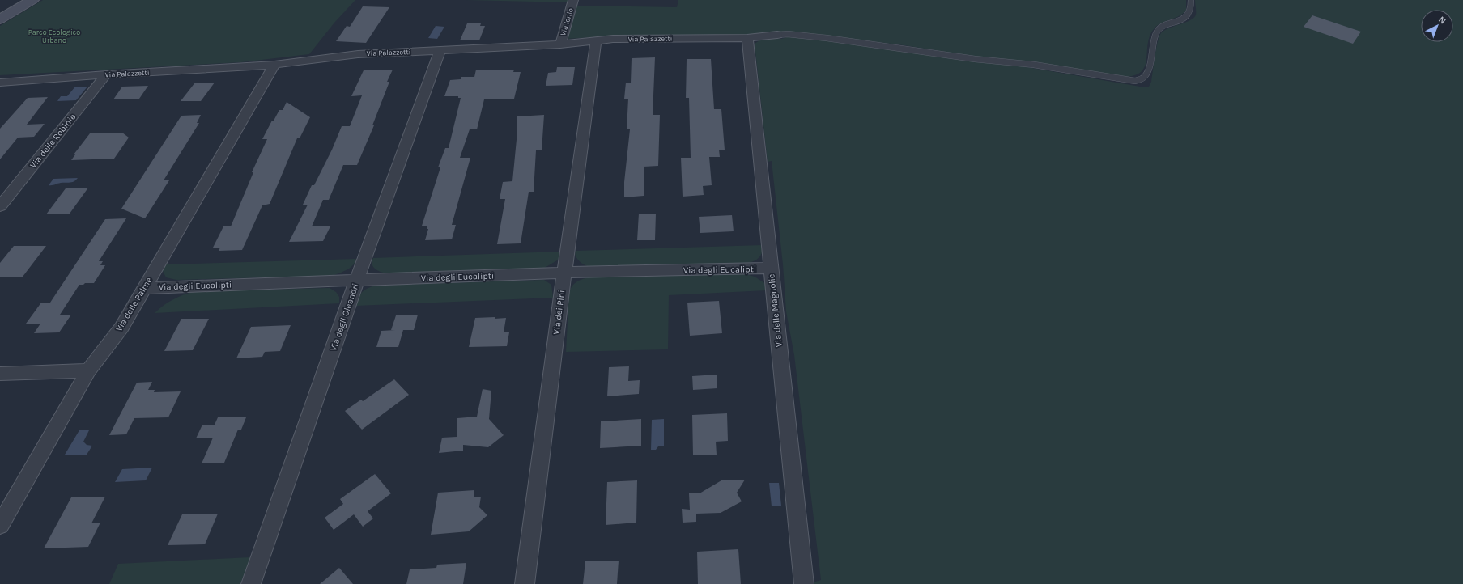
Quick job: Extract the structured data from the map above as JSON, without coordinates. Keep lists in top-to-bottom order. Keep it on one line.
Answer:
{"streets":{"street":["Via Ionio","Via Palazzetti","Via delle Robinie","Via degli Eucalipti","Via delle Palme","Via delle Magnolie","Via dei Pini","Via degli Oleandri"]},"crossings":[["Via Ionio","Via Palazzetti"],["Via Palazzetti","Via delle Robinie"],["Via Palazzetti","Via delle Palme"],["Via Palazzetti","Via delle Magnolie"],["Via Palazzetti","Via dei Pini"],["Via Palazzetti","Via degli Oleandri"],["Via degli Eucalipti","Via delle Palme"],["Via degli Eucalipti","Via delle Magnolie"],["Via degli Eucalipti","Via dei Pini"],["Via degli Eucalipti","Via degli Oleandri"]],"parks":["Parco Ecologico Urbano"],"north":"top right"}
